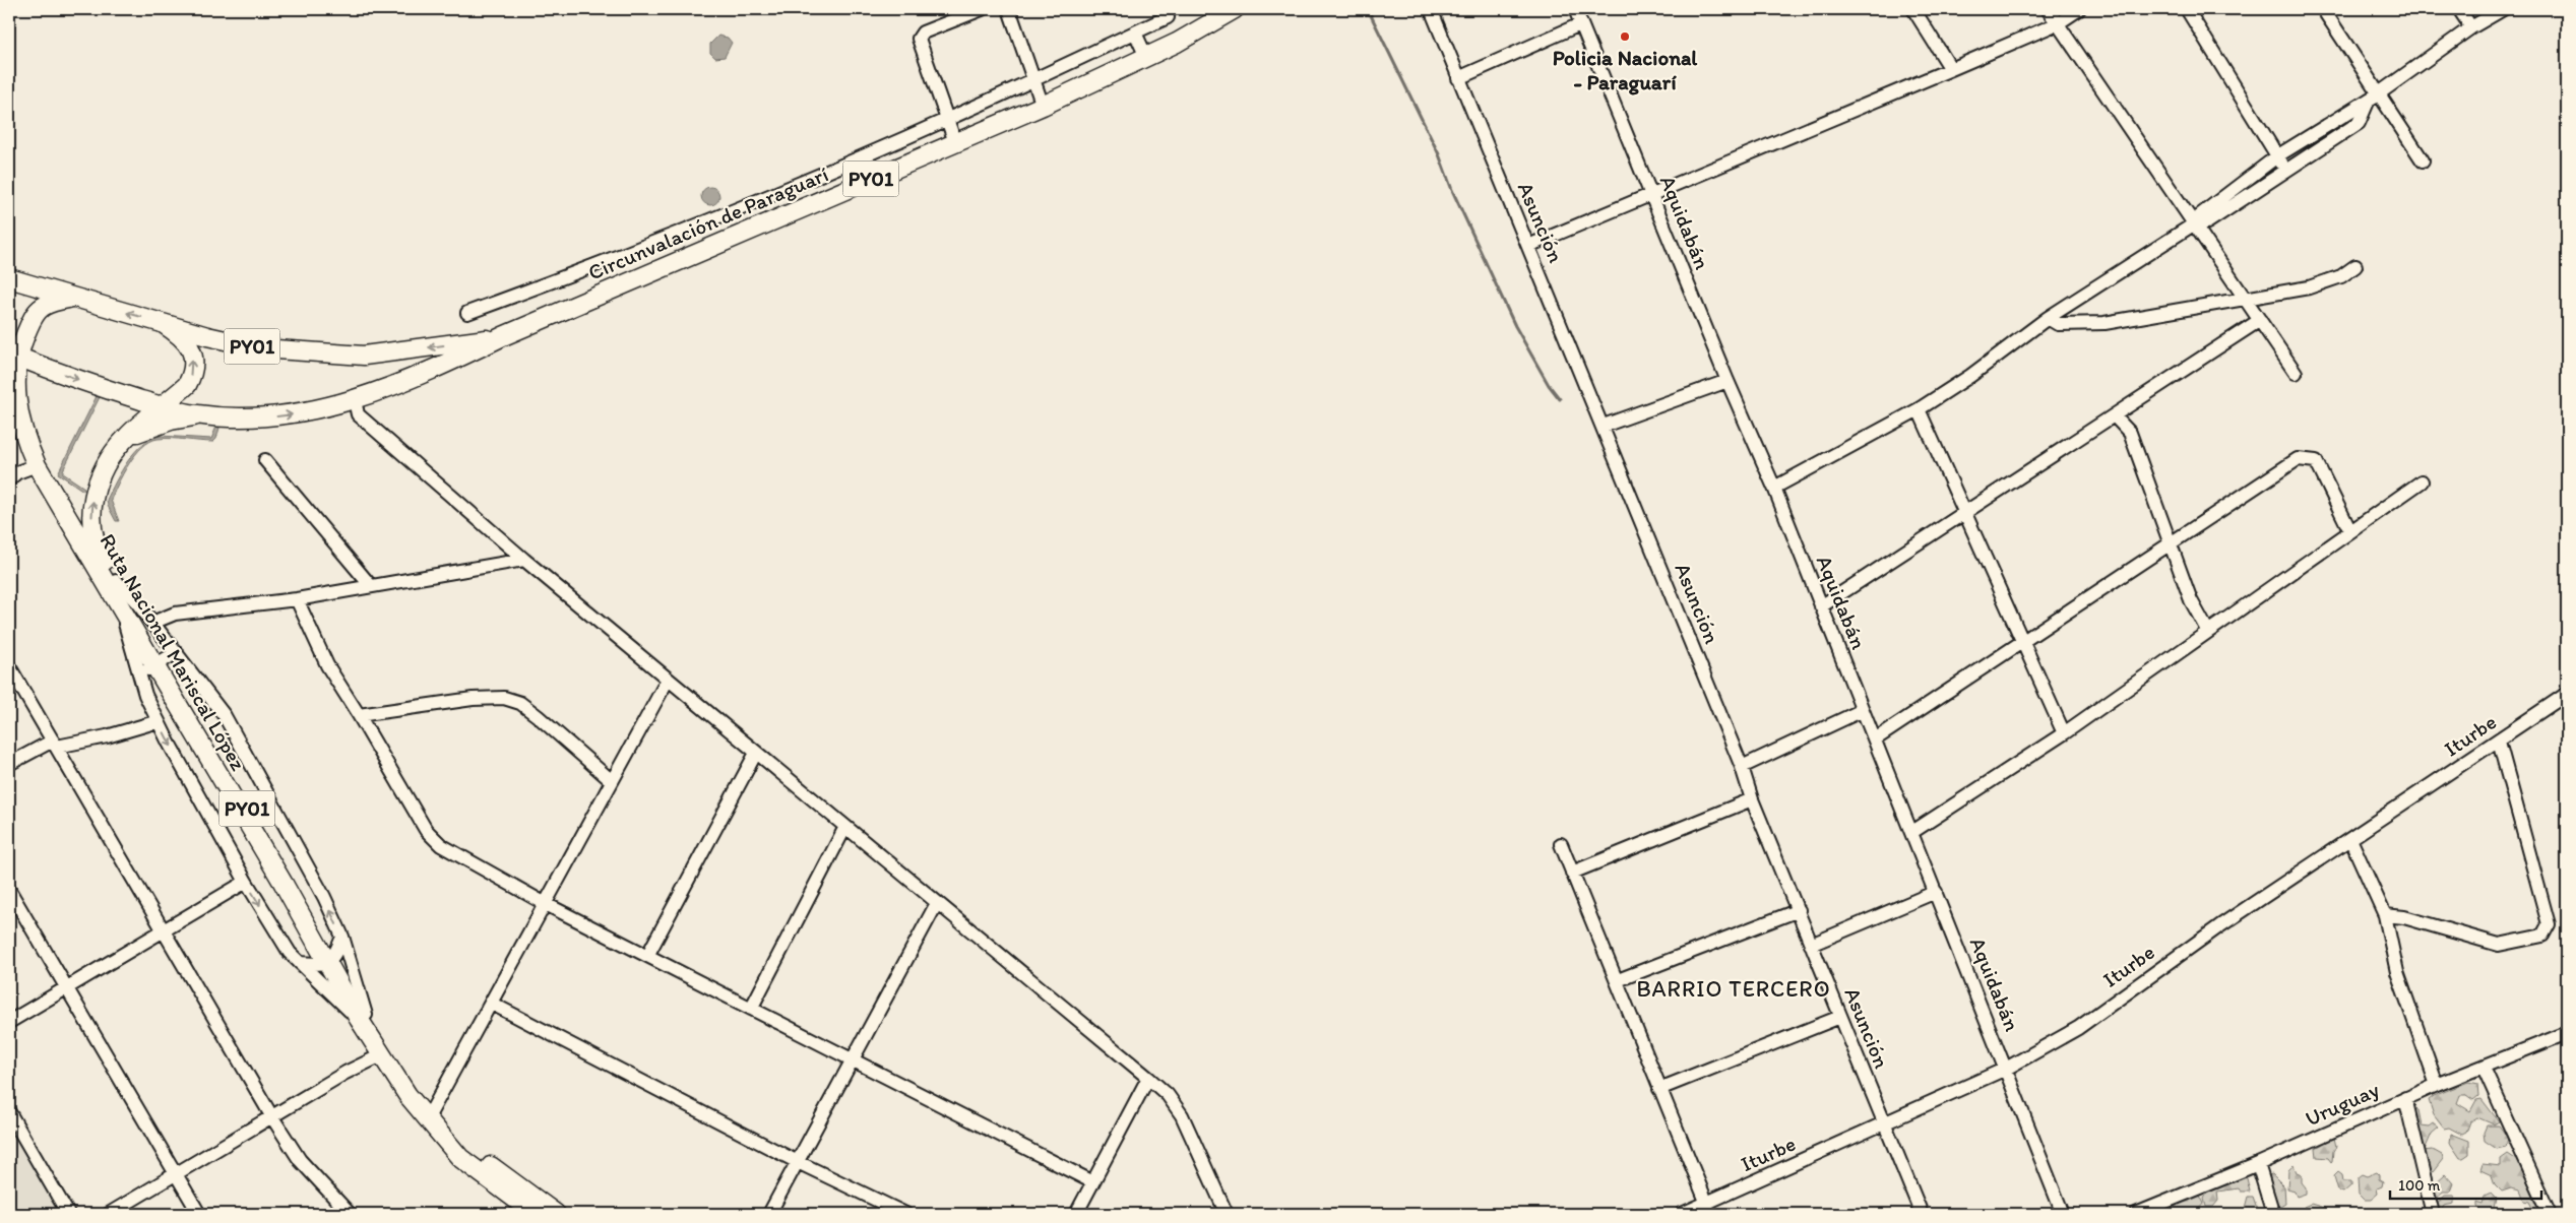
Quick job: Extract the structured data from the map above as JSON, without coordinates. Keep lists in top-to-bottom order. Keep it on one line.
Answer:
{"streets":{"highway":["PY01","Circunvalación de Paraguarí","Ruta Nacional Mariscal López"],"street":["Asunción","Aquidabán","Iturbe","Uruguay"]},"crossings":[["Asunción","Iturbe"],["Aquidabán","Iturbe"],["Circunvalación de Paraguarí","Ruta Nacional Mariscal López"]],"districts":["BARRIO TERCERO"],"places":["Policia Nacional - Paraguarí"],"scale_bar":"100 m"}
